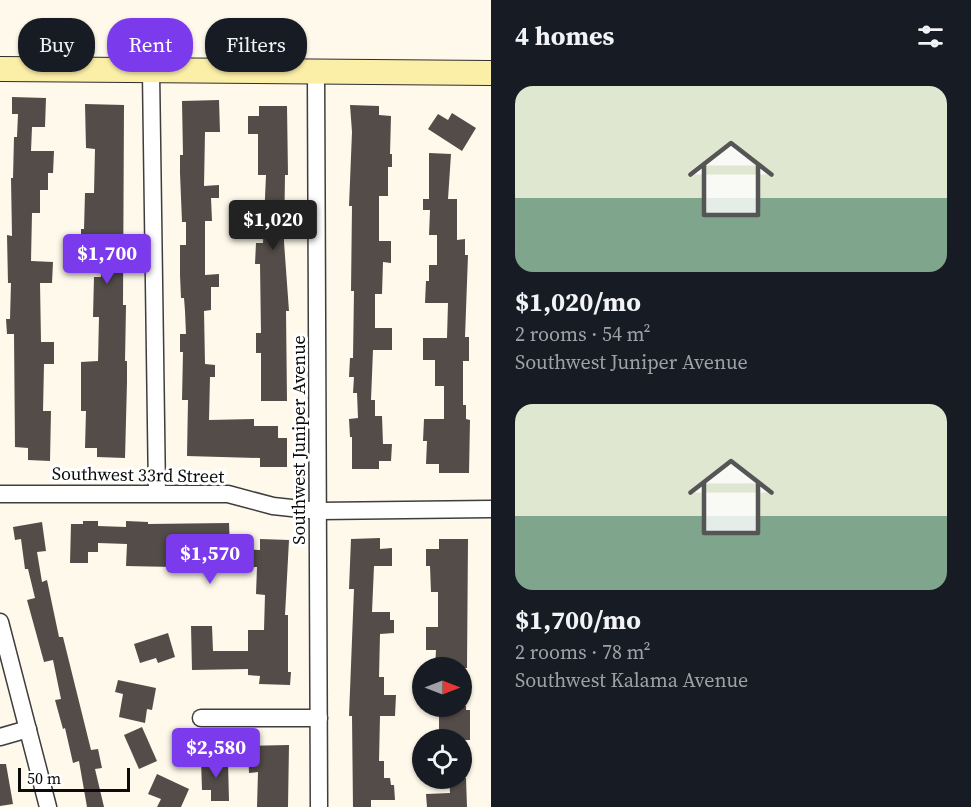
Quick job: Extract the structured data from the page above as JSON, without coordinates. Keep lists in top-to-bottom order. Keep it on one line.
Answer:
{"streets":{"street":["Southwest Juniper Avenue","Southwest 33rd Street"]},"crossings":[["Southwest Juniper Avenue","Southwest 33rd Street"]],"scale_bar":"50 m","north":"right","page":{"heading":"4 homes","chip":["Buy","Rent","Filters"],"list":[{"name":"$1,020/mo","note":"2 rooms · 54 m² · Southwest Juniper Avenue"},{"name":"$1,700/mo","note":"2 rooms · 78 m² · Southwest Kalama Avenue"}],"price":["$1,020","$1,700","$1,570","$2,580"],"scale":"50 m"}}
